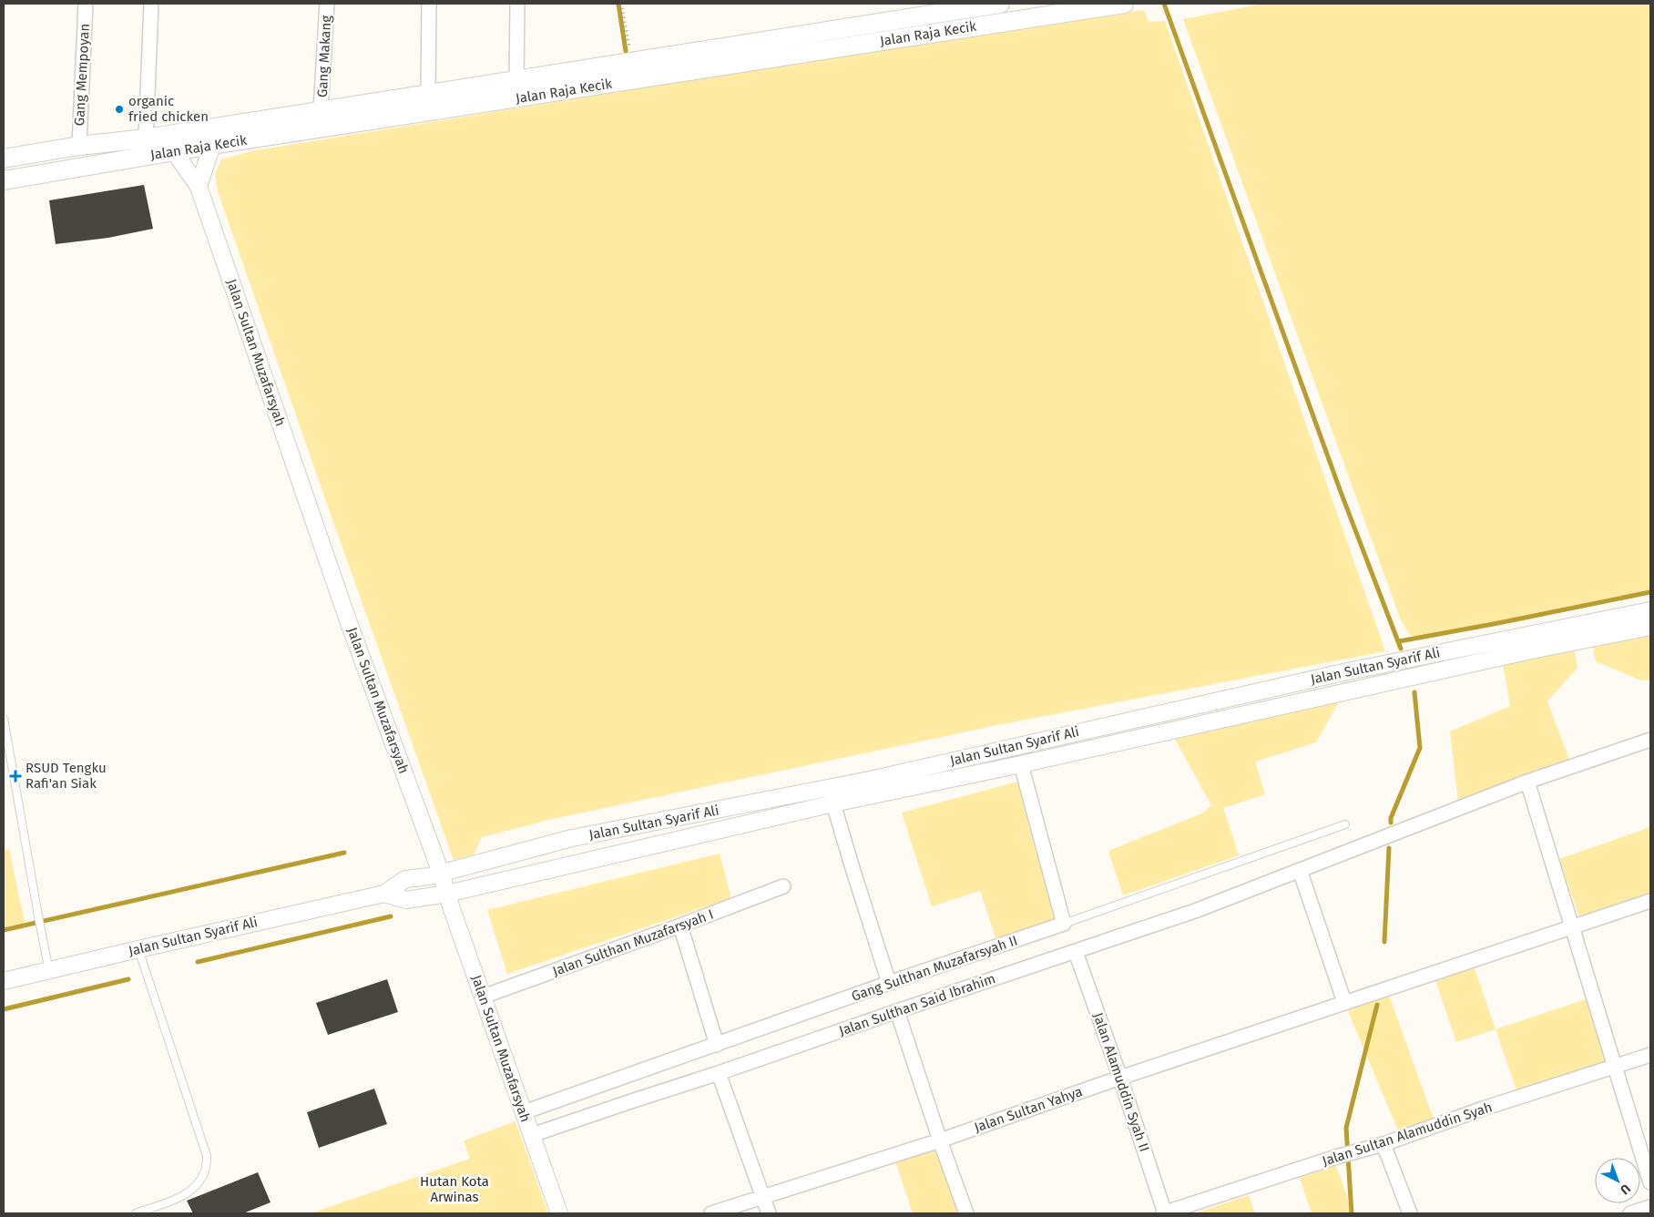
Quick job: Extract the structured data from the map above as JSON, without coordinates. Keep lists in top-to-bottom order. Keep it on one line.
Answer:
{"streets":{"main road":["Jalan Raja Kecik"],"street":["Gang Makang","Gang Mempoyan","Jalan Sultan Muzafarsyah","Jalan Sultan Syarif Ali","Jalan Sulthan Muzafarsyah I","Gang Sulthan Muzafarsyah II","Jalan Sulthan Said Ibrahim","Jalan Alamuddin Syah II","Jalan Sultan Yahya","Jalan Sultan Alamuddin Syah"]},"crossings":[["Jalan Raja Kecik","Gang Makang"],["Jalan Raja Kecik","Gang Mempoyan"],["Jalan Raja Kecik","Jalan Sultan Muzafarsyah"],["Jalan Sultan Muzafarsyah","Jalan Sultan Syarif Ali"],["Jalan Sultan Muzafarsyah","Jalan Sulthan Muzafarsyah I"],["Jalan Sultan Muzafarsyah","Gang Sulthan Muzafarsyah II"],["Jalan Sultan Muzafarsyah","Jalan Sulthan Said Ibrahim"],["Jalan Sulthan Said Ibrahim","Jalan Alamuddin Syah II"],["Jalan Alamuddin Syah II","Jalan Sultan Yahya"],["Jalan Alamuddin Syah II","Jalan Sultan Alamuddin Syah"]],"parks":["Hutan Kota Arwinas"],"places":{"other":["organic fried chicken"],"health":["RSUD Tengku Rafi'an Siak"]},"north":"bottom right"}
